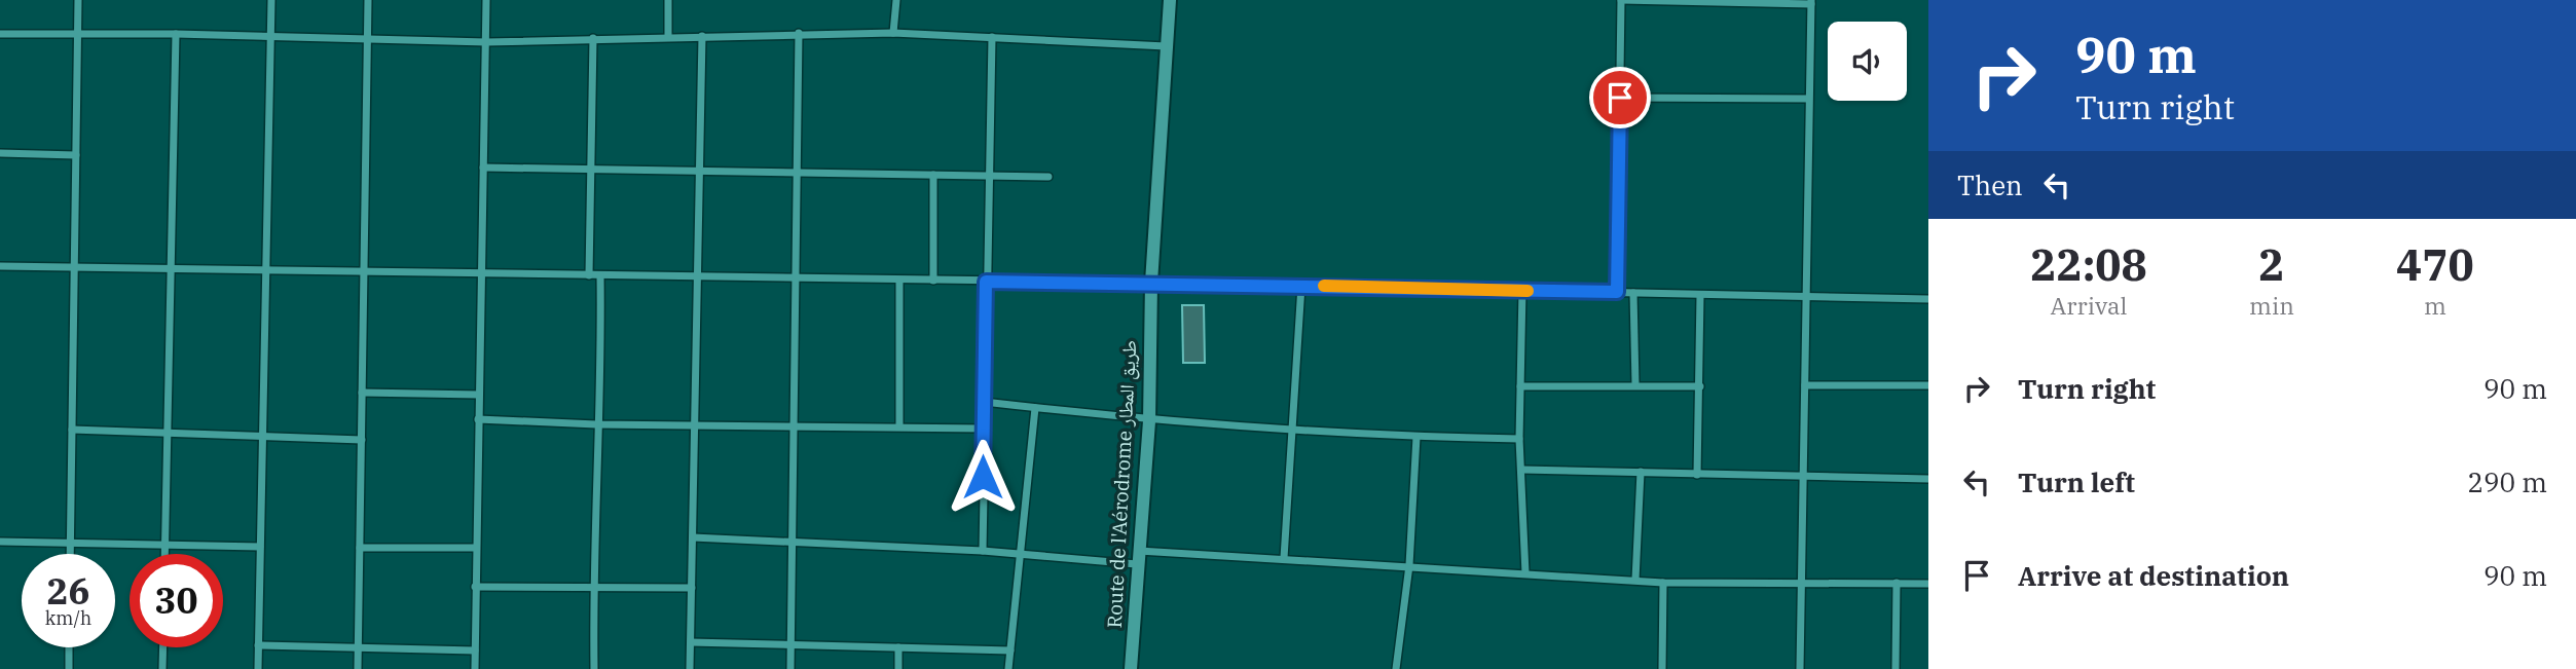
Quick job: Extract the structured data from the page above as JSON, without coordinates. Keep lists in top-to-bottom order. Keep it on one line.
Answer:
{"streets":{"street":["Route de l'Aérodrome طريق المطار"]},"page":{"turn":["90 m","Turn right"],"then":"Then","eta":["22:08","Arrival","2","min","470","m"],"list":[{"name":"Turn right","value":"90 m"},{"name":"Turn left","value":"290 m"},{"name":"Arrive at destination","value":"90 m"}],"speed":"26 km/h","limit":"30"}}
